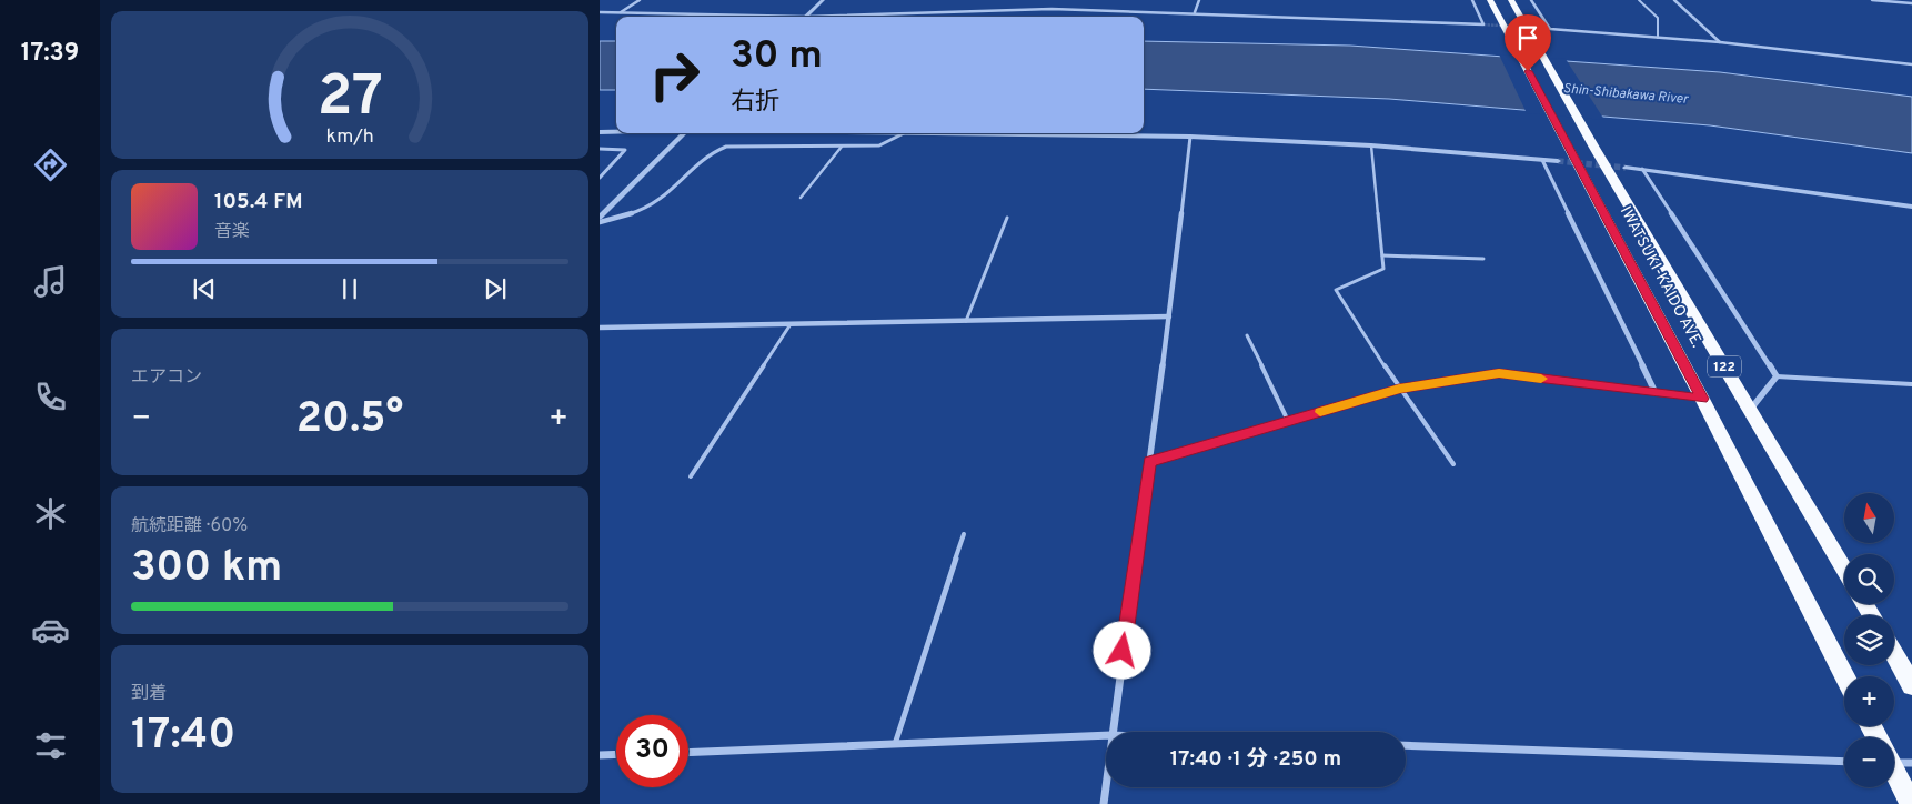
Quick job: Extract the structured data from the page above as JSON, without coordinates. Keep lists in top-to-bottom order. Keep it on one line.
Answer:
{"streets":{"highway":["IWATSUKI-KAIDO AVE.","122"]},"water":["Shin-Shibakawa River"],"north":"top","page":{"tabs":"17:39","turn":["30 m","右折"],"song":["105.4 FM","音楽"],"tile":["エアコン",["航続距離 · 60%","300 km"],["到着","17:40"]],"heat":["−","20.5°","+"],"map_buttons":["+","−"],"limit":"30","trip":"17:40 · 1 分 · 250 m","gauge":["27","km/h"]}}
